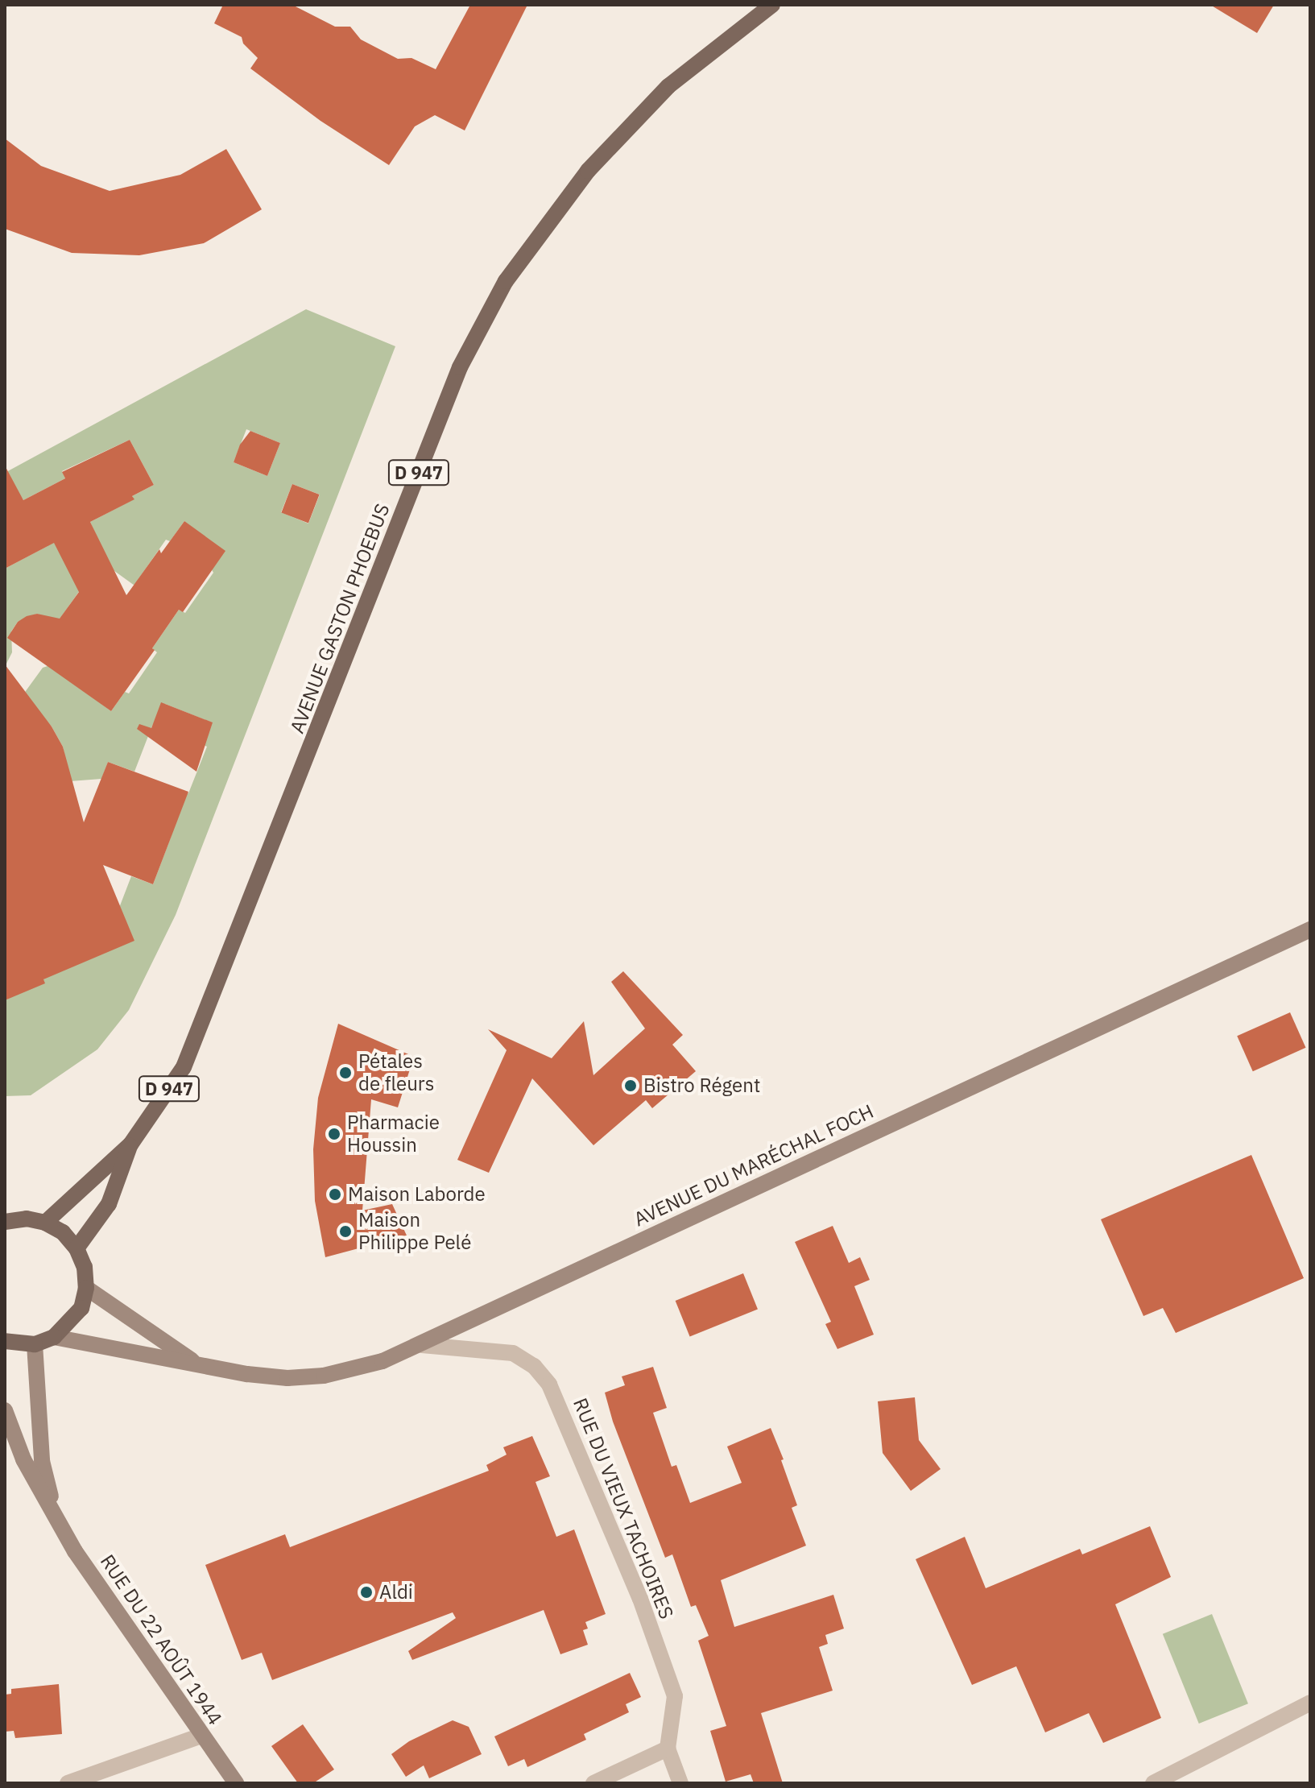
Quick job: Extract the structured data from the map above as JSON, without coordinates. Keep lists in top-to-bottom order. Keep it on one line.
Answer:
{"streets":{"main road":["D 947","AVENUE GASTON PHOEBUS","AVENUE DU MARÉCHAL FOCH","RUE DU 22 AOÛT 1944"],"street":["RUE DU VIEUX TACHOIRES"]},"crossings":[["AVENUE DU MARÉCHAL FOCH","RUE DU VIEUX TACHOIRES"]],"places":["Pétales de fleurs","Bistro Régent","Pharmacie Houssin","Maison Laborde","Maison Philippe Pelé","Aldi"]}
